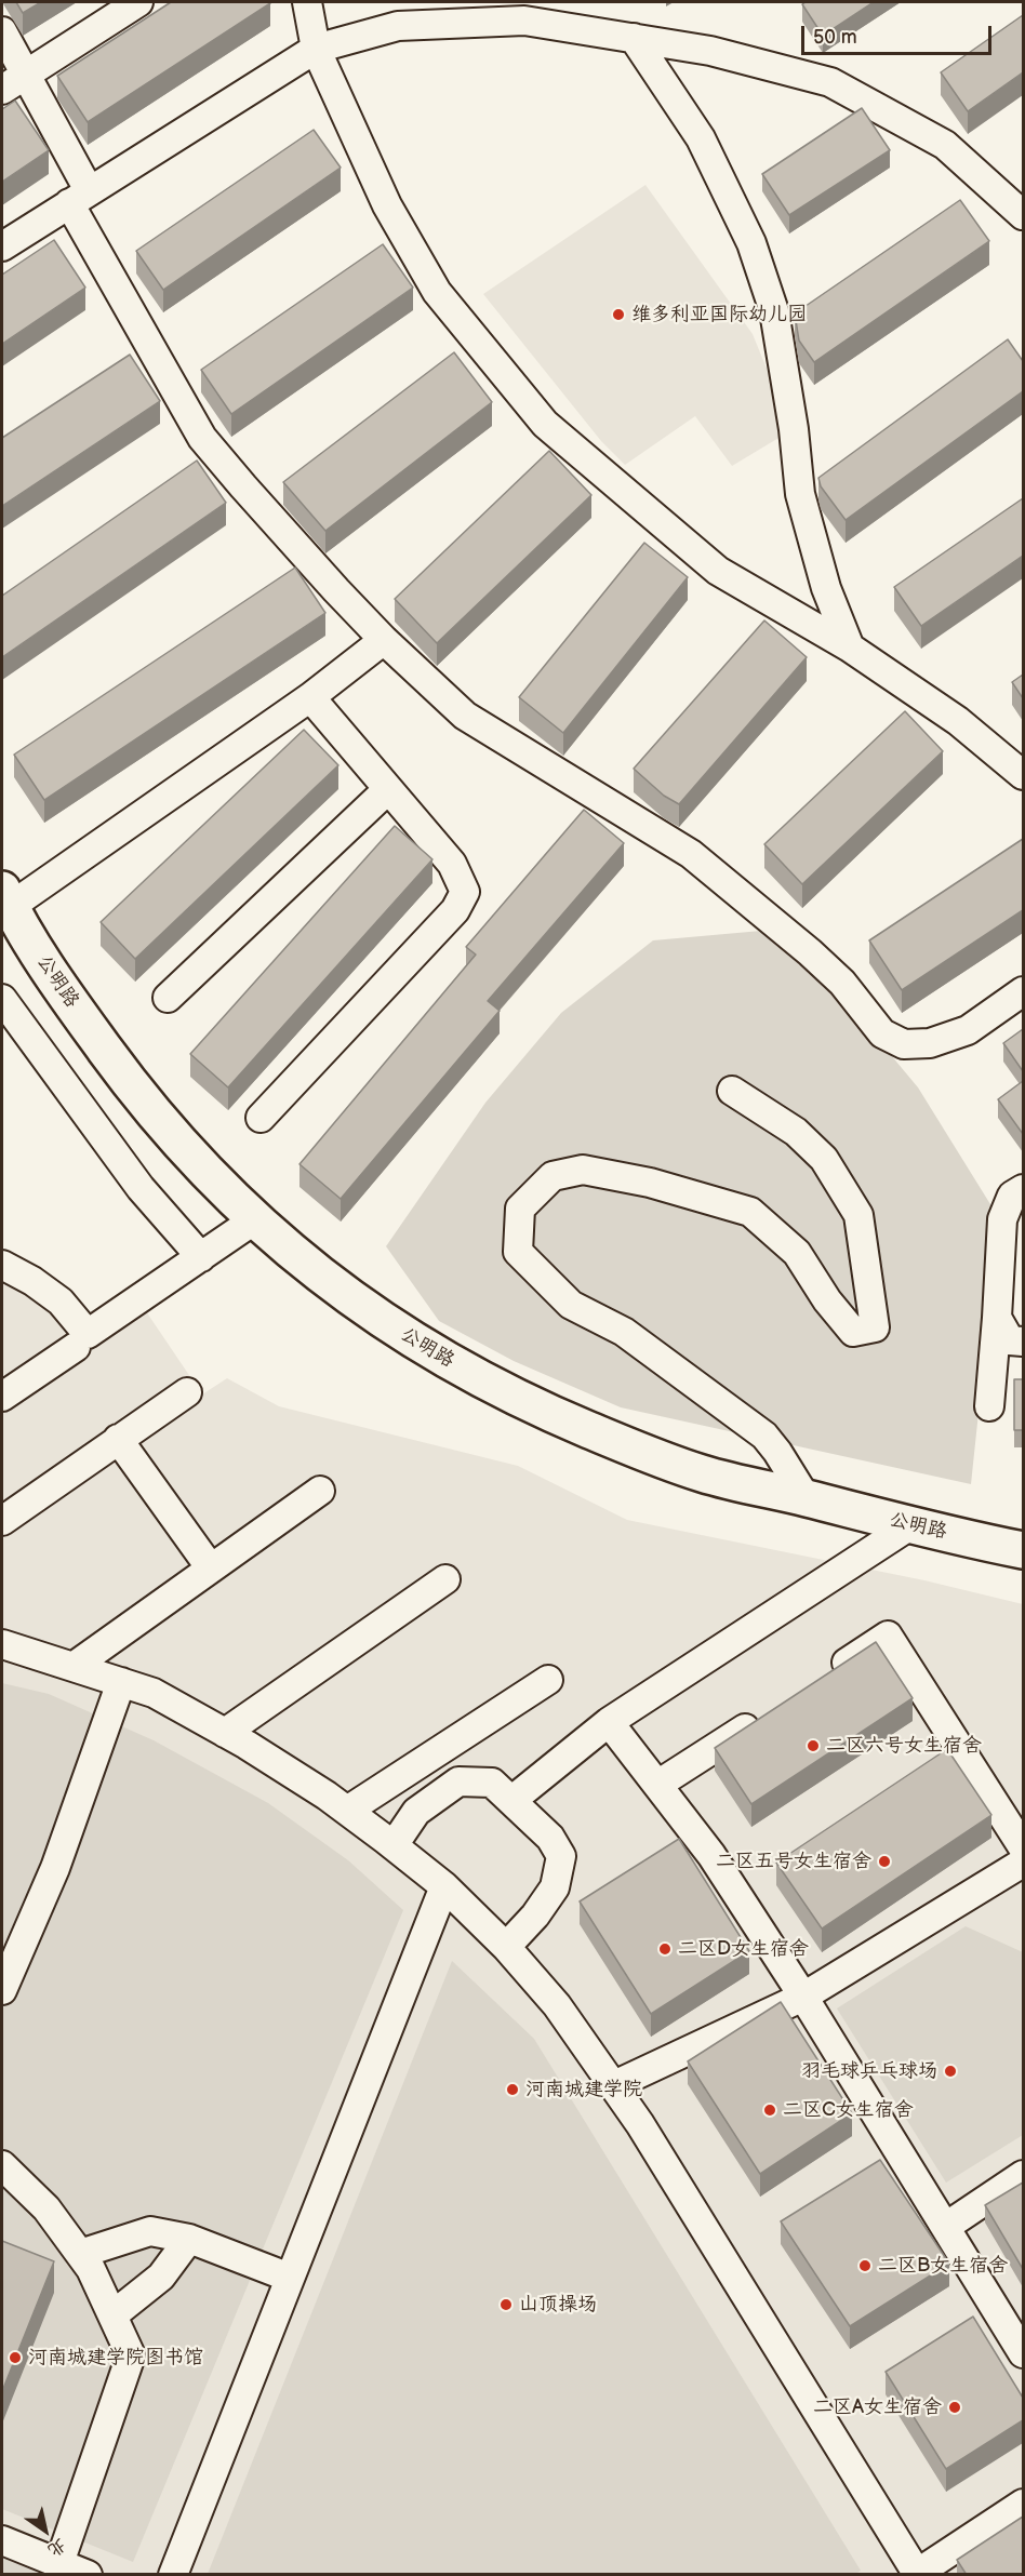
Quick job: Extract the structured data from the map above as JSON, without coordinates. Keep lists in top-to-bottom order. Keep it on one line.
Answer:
{"streets":{"street":["公明路"]},"places":["维多利亚国际幼儿园","二区六号女生宿舍","二区五号女生宿舍","二区D女生宿舍","羽毛球乒乓球场","河南城建学院","二区C女生宿舍","二区B女生宿舍","山顶操场","河南城建学院图书馆","二区A女生宿舍"],"scale_bar":"50 m","north":"bottom right"}
